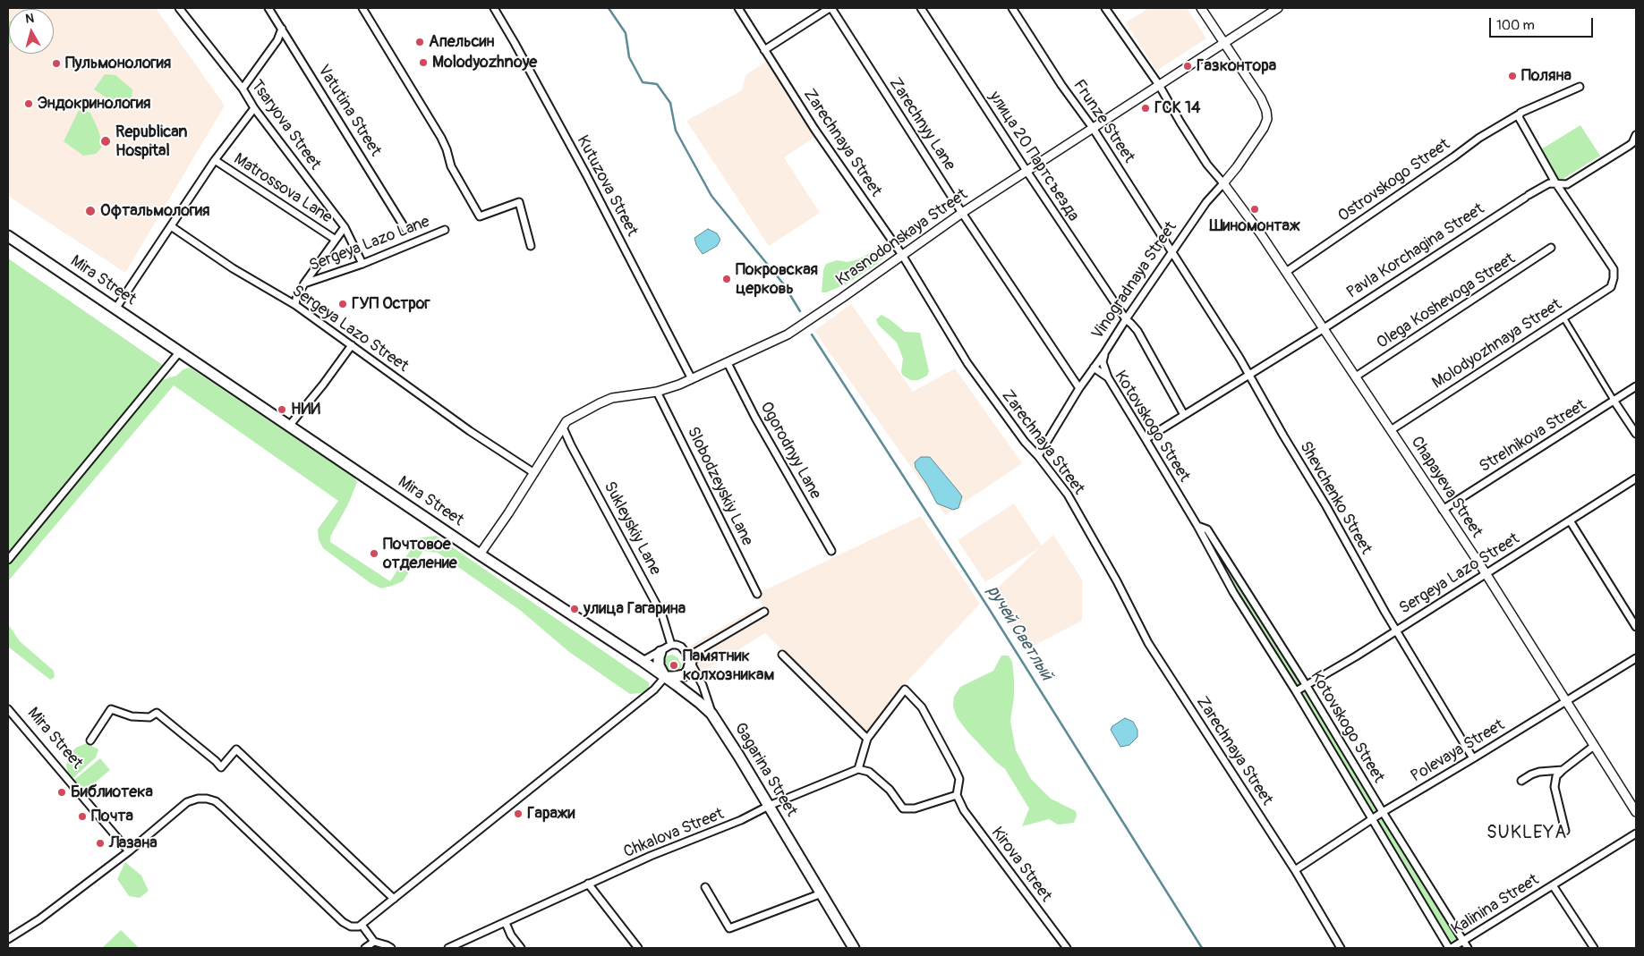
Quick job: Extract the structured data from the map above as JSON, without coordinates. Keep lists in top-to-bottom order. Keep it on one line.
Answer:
{"streets":{"main road":["Mira Street","Gagarina Street"],"street":["Vatutina Street","Frunze Street","Zarechnyy Lane","Tsaryova Street","Zarechnaya Street","улица 20 Партсъезда","Ostrovskogo Street","Kutuzova Street","Matrossova Lane","Krasnodonskaya Street","Sergeya Lazo Lane","Pavla Korchagina Street","Vinogradnaya Street","Olega Koshevoga Street","Sergeya Lazo Street","Molodyozhnaya Street","Kotovskogo Street","Strelnikova Street","Ogorodnyy Lane","Slobodzeyskiy Lane","Chapayeva Street","Shevchenko Street","Sukleyskiy Lane","Polevaya Street","Chkalova Street","Kirova Street","Kalinina Street"]},"crossings":[["Frunze Street","Krasnodonskaya Street"],["Frunze Street","Vinogradnaya Street"],["Frunze Street","Shevchenko Street"],["Zarechnyy Lane","Krasnodonskaya Street"],["Zarechnyy Lane","Vinogradnaya Street"],["Tsaryova Street","Sergeya Lazo Lane"],["Zarechnaya Street","Krasnodonskaya Street"],["Zarechnaya Street","Vinogradnaya Street"],["Zarechnaya Street","Polevaya Street"],["улица 20 Партсъезда","Krasnodonskaya Street"],["улица 20 Партсъезда","Pavla Korchagina Street"],["улица 20 Партсъезда","Vinogradnaya Street"],["Ostrovskogo Street","Chapayeva Street"],["Kutuzova Street","Krasnodonskaya Street"],["Krasnodonskaya Street","Mira Street"],["Krasnodonskaya Street","Vinogradnaya Street"],["Krasnodonskaya Street","Sergeya Lazo Street"],["Krasnodonskaya Street","Ogorodnyy Lane"],["Krasnodonskaya Street","Slobodzeyskiy Lane"],["Krasnodonskaya Street","Sukleyskiy Lane"],["Pavla Korchagina Street","Molodyozhnaya Street"],["Pavla Korchagina Street","Kotovskogo Street"],["Pavla Korchagina Street","Chapayeva Street"],["Pavla Korchagina Street","Shevchenko Street"],["Mira Street","Sukleyskiy Lane"],["Mira Street","Gagarina Street"],["Vinogradnaya Street","Kotovskogo Street"],["Vinogradnaya Street","Chapayeva Street"],["Vinogradnaya Street","Shevchenko Street"],["Olega Koshevoga Street","Chapayeva Street"],["Sergeya Lazo Street","Kotovskogo Street"],["Sergeya Lazo Street","Chapayeva Street"],["Sergeya Lazo Street","Shevchenko Street"],["Molodyozhnaya Street","Chapayeva Street"],["Kotovskogo Street","Polevaya Street"],["Kotovskogo Street","Kalinina Street"],["Strelnikova Street","Chapayeva Street"],["Chapayeva Street","Polevaya Street"],["Shevchenko Street","Polevaya Street"],["Sukleyskiy Lane","Gagarina Street"],["Gagarina Street","Chkalova Street"]],"districts":["SUKLEYA"],"water":["ручей Светлый"],"places":["Апельсин","Molodyozhnoye","Пульмонология","Газконтора","Поляна","Эндокринология","ГСК 14","Republican Hospital","Шиномонтаж","Офтальмология","Покровская церковь","ГУП Острог","НИИ","Почтовое отделение","улица Гагарина","Памятник колхозникам","Библиотека","Гаражи","Почта","Лазана"],"scale_bar":"100 m","north":"top"}
